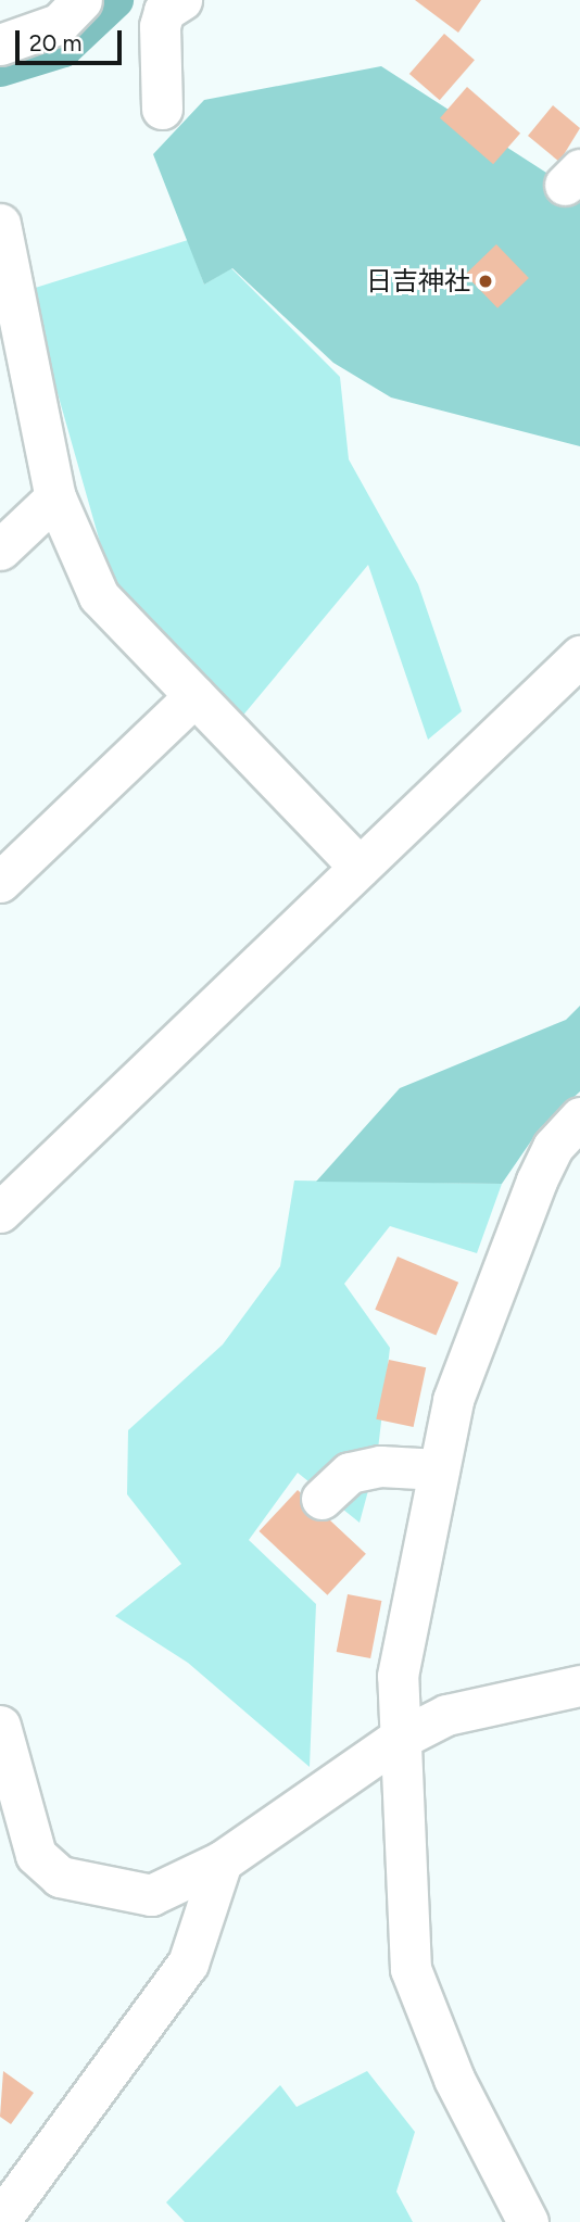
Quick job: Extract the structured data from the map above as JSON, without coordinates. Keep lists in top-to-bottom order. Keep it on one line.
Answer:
{"places":["日吉神社"],"scale_bar":"20 m"}
